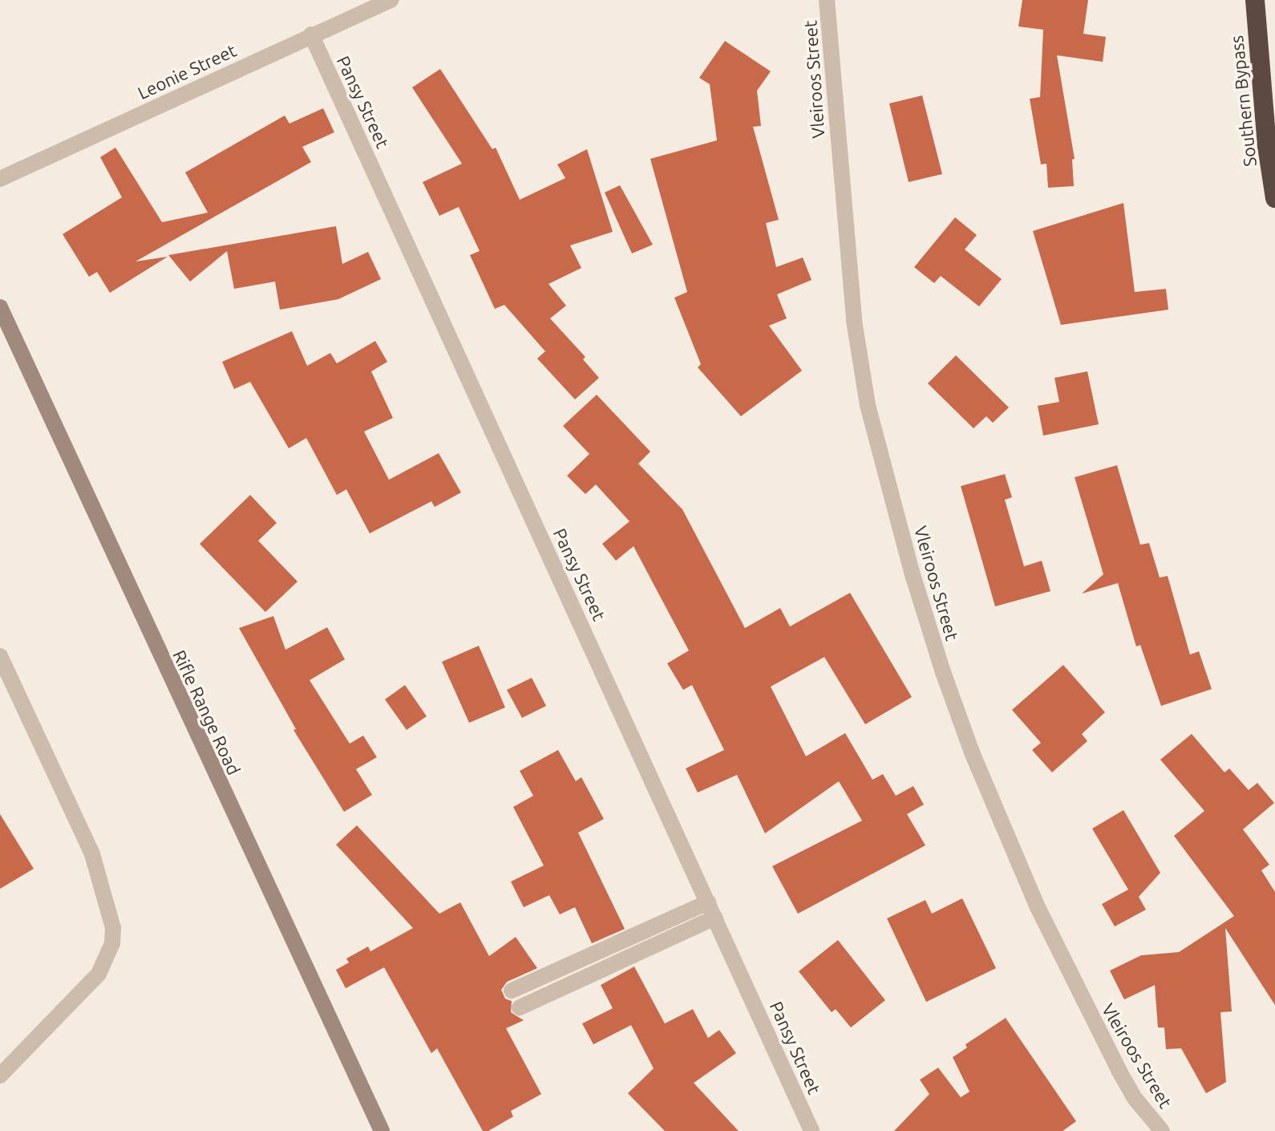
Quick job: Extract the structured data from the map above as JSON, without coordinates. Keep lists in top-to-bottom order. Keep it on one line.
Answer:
{"streets":{"highway":["Southern Bypass"],"main road":["Rifle Range Road"],"street":["Leonie Street","Vleiroos Street","Pansy Street"]},"crossings":[["Leonie Street","Pansy Street"]]}
